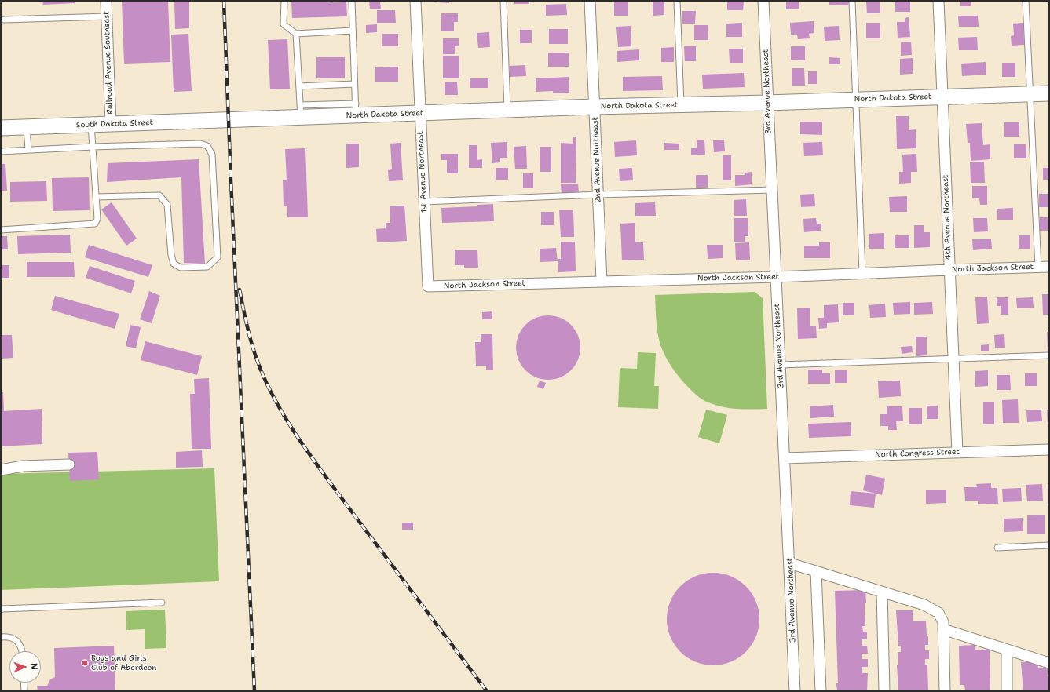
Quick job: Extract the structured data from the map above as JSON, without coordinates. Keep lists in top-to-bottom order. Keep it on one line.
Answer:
{"streets":{"street":["Railroad Avenue Southeast","3rd Avenue Northeast","North Dakota Street","South Dakota Street","2nd Avenue Northeast","1st Avenue Northeast","4th Avenue Northeast","North Jackson Street","North Congress Street"]},"crossings":[["Railroad Avenue Southeast","South Dakota Street"],["3rd Avenue Northeast","North Dakota Street"],["3rd Avenue Northeast","North Jackson Street"],["3rd Avenue Northeast","North Congress Street"],["North Dakota Street","South Dakota Street"],["North Dakota Street","2nd Avenue Northeast"],["North Dakota Street","1st Avenue Northeast"],["North Dakota Street","4th Avenue Northeast"],["2nd Avenue Northeast","North Jackson Street"],["1st Avenue Northeast","North Jackson Street"],["4th Avenue Northeast","North Jackson Street"],["4th Avenue Northeast","North Congress Street"]],"places":["Boys and Girls Club of Aberdeen"],"north":"right"}
